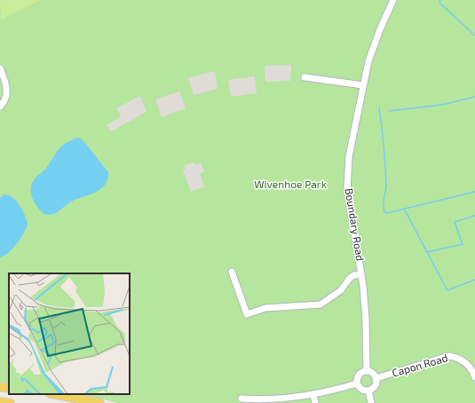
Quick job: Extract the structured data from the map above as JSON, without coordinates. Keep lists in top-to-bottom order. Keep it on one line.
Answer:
{"streets":{"street":["Boundary Road","Capon Road"]},"crossings":[["Boundary Road","Capon Road"]],"parks":["Wivenhoe Park"]}
